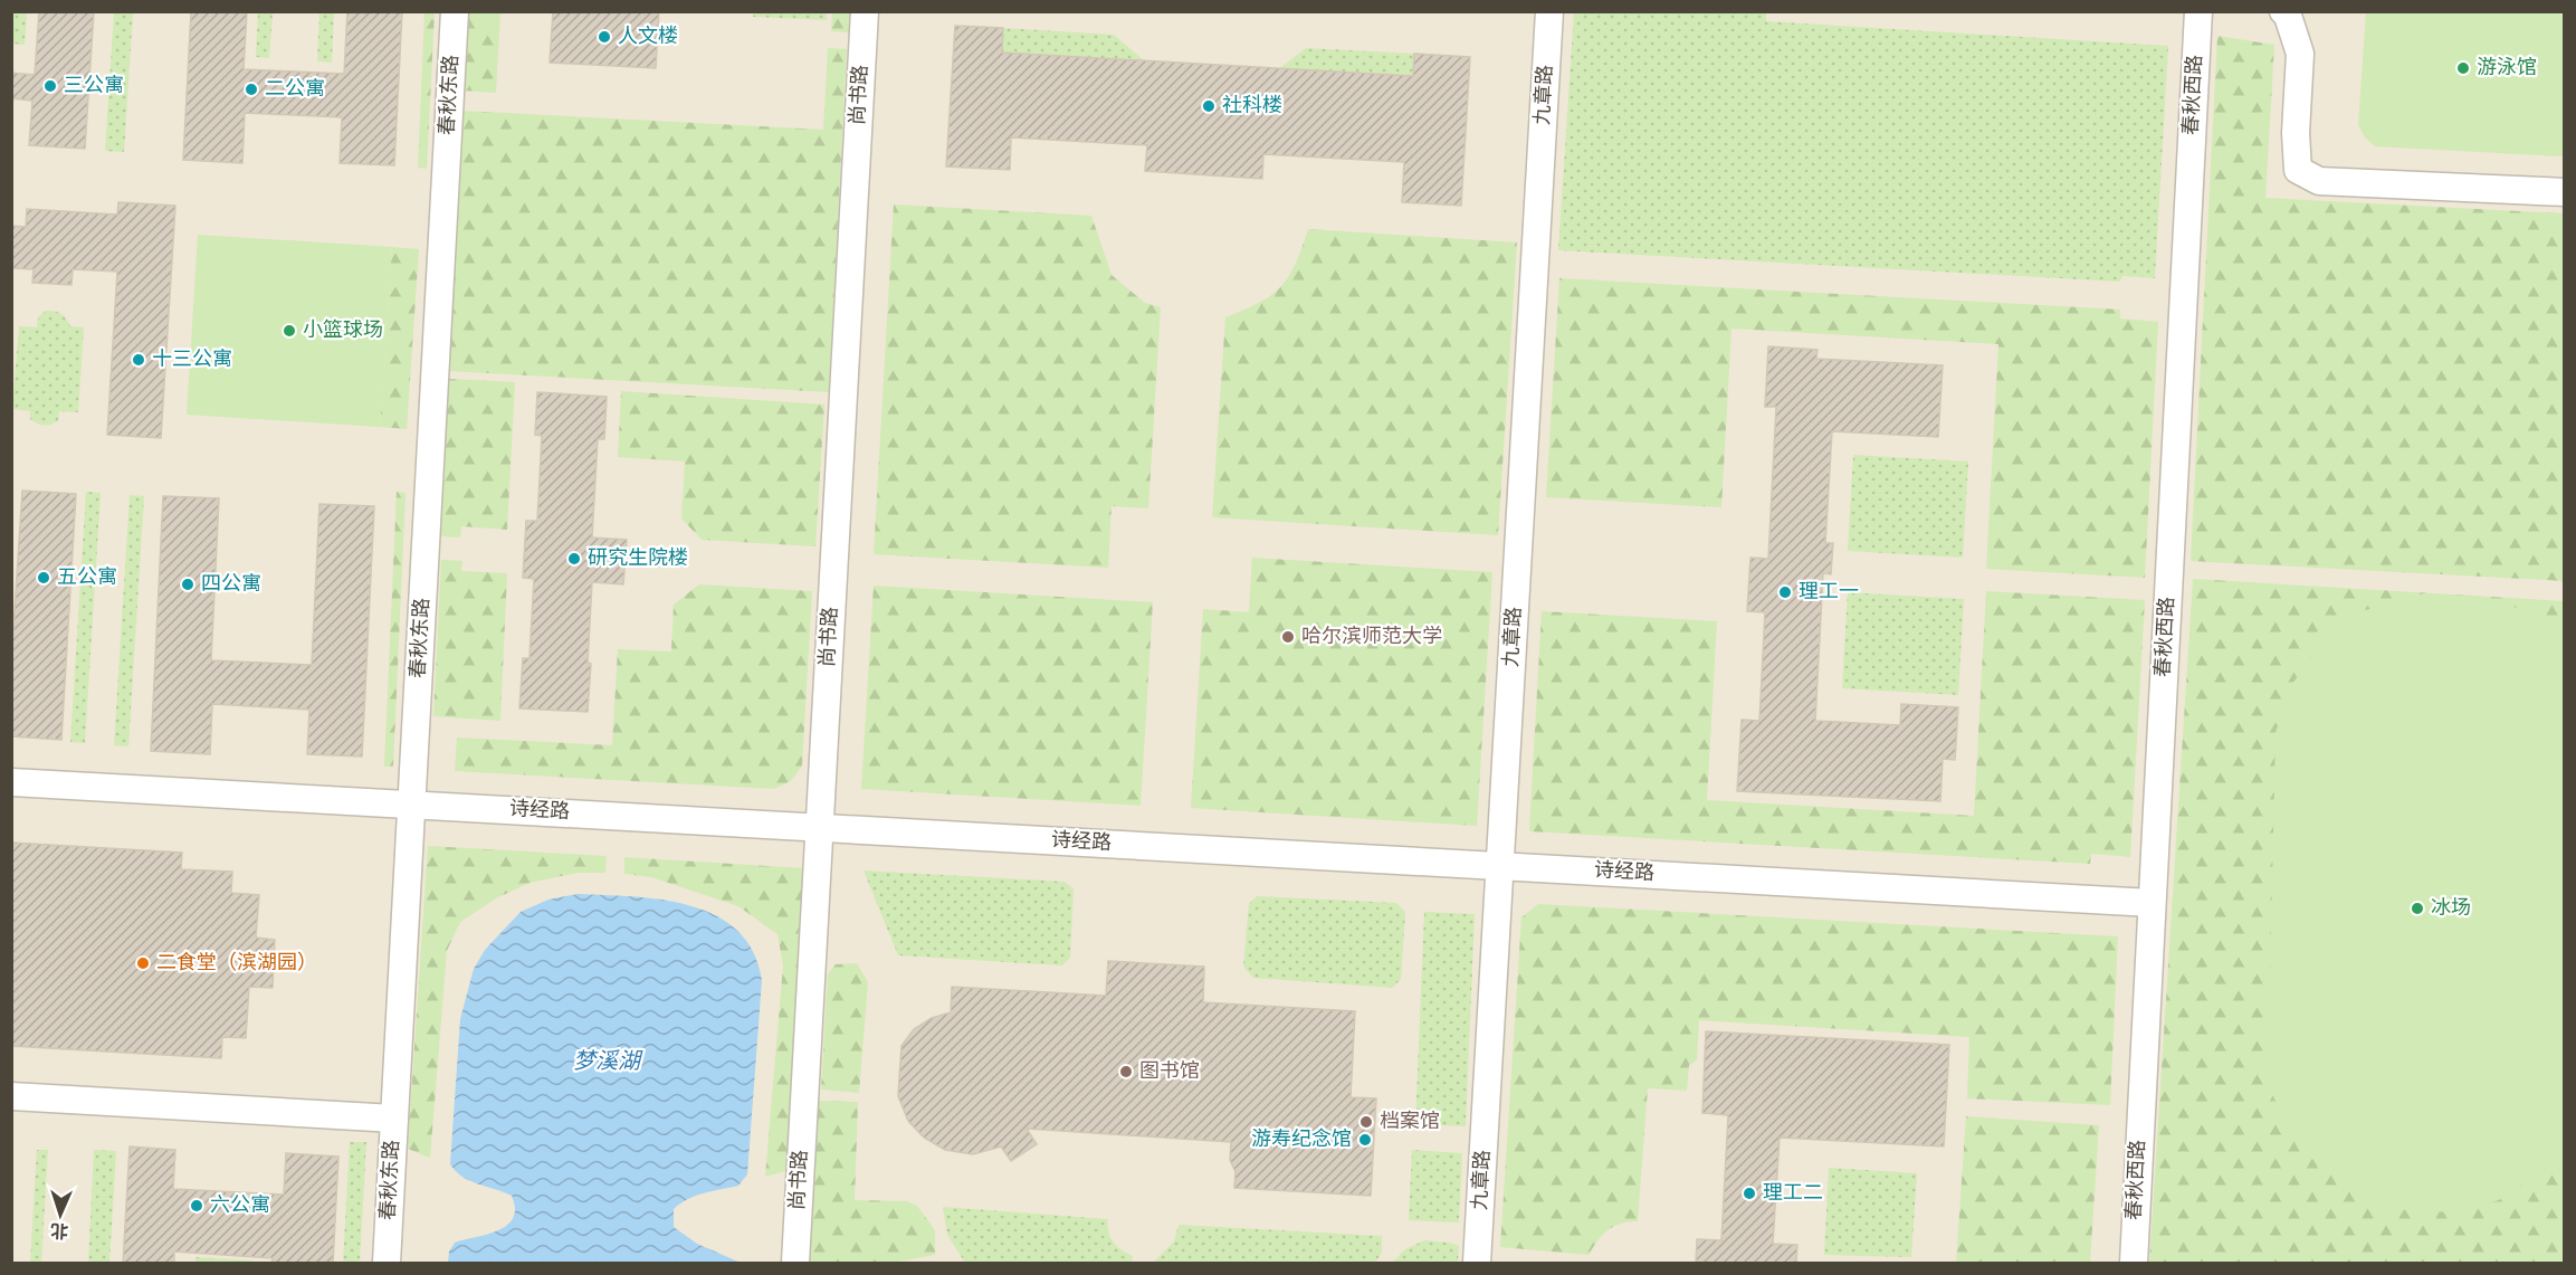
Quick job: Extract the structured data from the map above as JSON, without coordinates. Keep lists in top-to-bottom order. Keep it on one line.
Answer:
{"streets":{"lane":["春秋东路","尚书路","九章路","春秋西路","诗经路"]},"crossings":[["春秋东路","诗经路"],["尚书路","诗经路"],["九章路","诗经路"],["春秋西路","诗经路"]],"water":["梦溪湖"],"places":["人文楼","游泳馆","三公寓","二公寓","社科楼","小篮球场","十三公寓","研究生院楼","五公寓","四公寓","理工一","哈尔滨师范大学","冰场","二食堂（滨湖园）","图书馆","档案馆","游寿纪念馆","理工二","六公寓"],"north":"bottom"}
